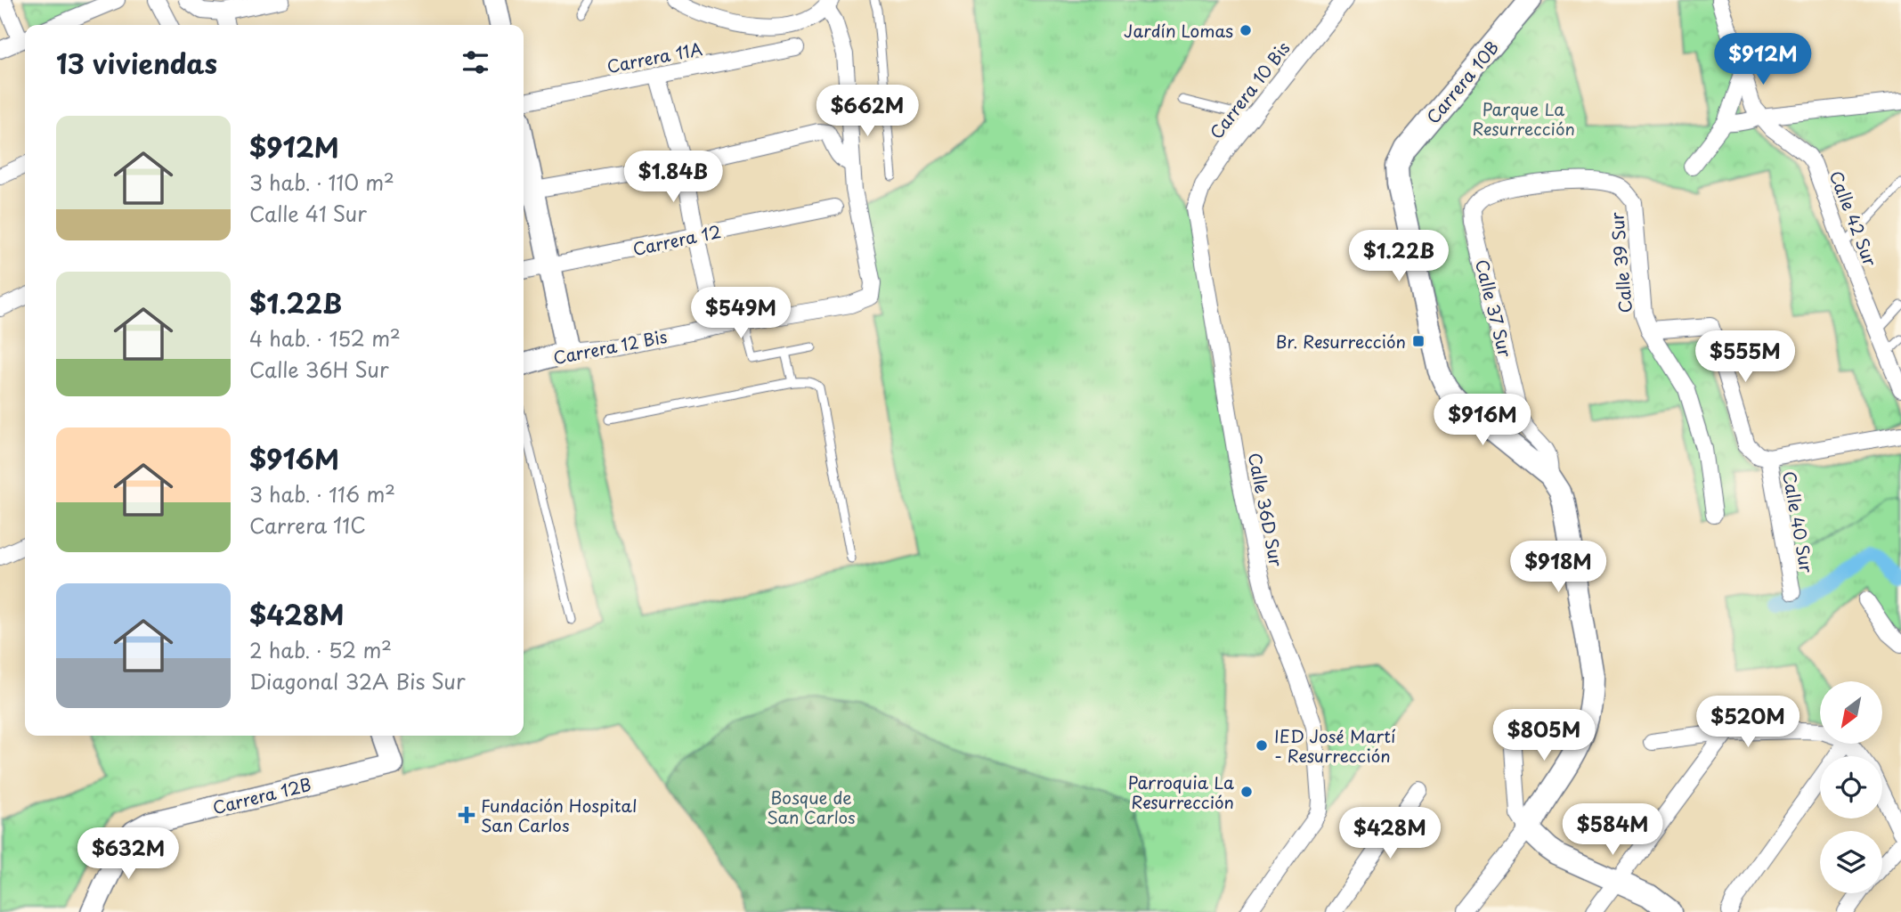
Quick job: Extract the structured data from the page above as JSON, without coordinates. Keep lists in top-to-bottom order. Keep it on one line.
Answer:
{"streets":{"street":["Carrera 11A","Carrera 10B","Carrera 10 Bis","Calle 42 Sur","Carrera 12","Calle 39 Sur","Calle 37 Sur","Carrera 12 Bis","Calle 36D Sur","Calle 40 Sur","Carrera 12B"]},"crossings":[["Carrera 10B","Calle 37 Sur"],["Carrera 10 Bis","Calle 36D Sur"],["Calle 39 Sur","Calle 37 Sur"],["Calle 39 Sur","Calle 40 Sur"]],"parks":["Parque La Resurrección","Bosque de San Carlos"],"places":{"other":["Jardín Lomas","IED José Martí - Resurrección","Parroquia La Resurrección"],"transit":["Br. Resurrección"],"health":["Fundación Hospital San Carlos"]},"north":"bottom left","page":{"heading":"13 viviendas","price":["$912M","$662M","$1.84B","$1.22B","$549M","$555M","$916M","$918M","$520M","$805M","$584M","$428M","$632M"],"list":[{"name":"$912M","note":"3 hab. · 110 m² · Calle 41 Sur"},{"name":"$1.22B","note":"4 hab. · 152 m² · Calle 36H Sur"},{"name":"$916M","note":"3 hab. · 116 m² · Carrera 11C"},{"name":"$428M","note":"2 hab. · 52 m² · Diagonal 32A Bis Sur"}]}}
